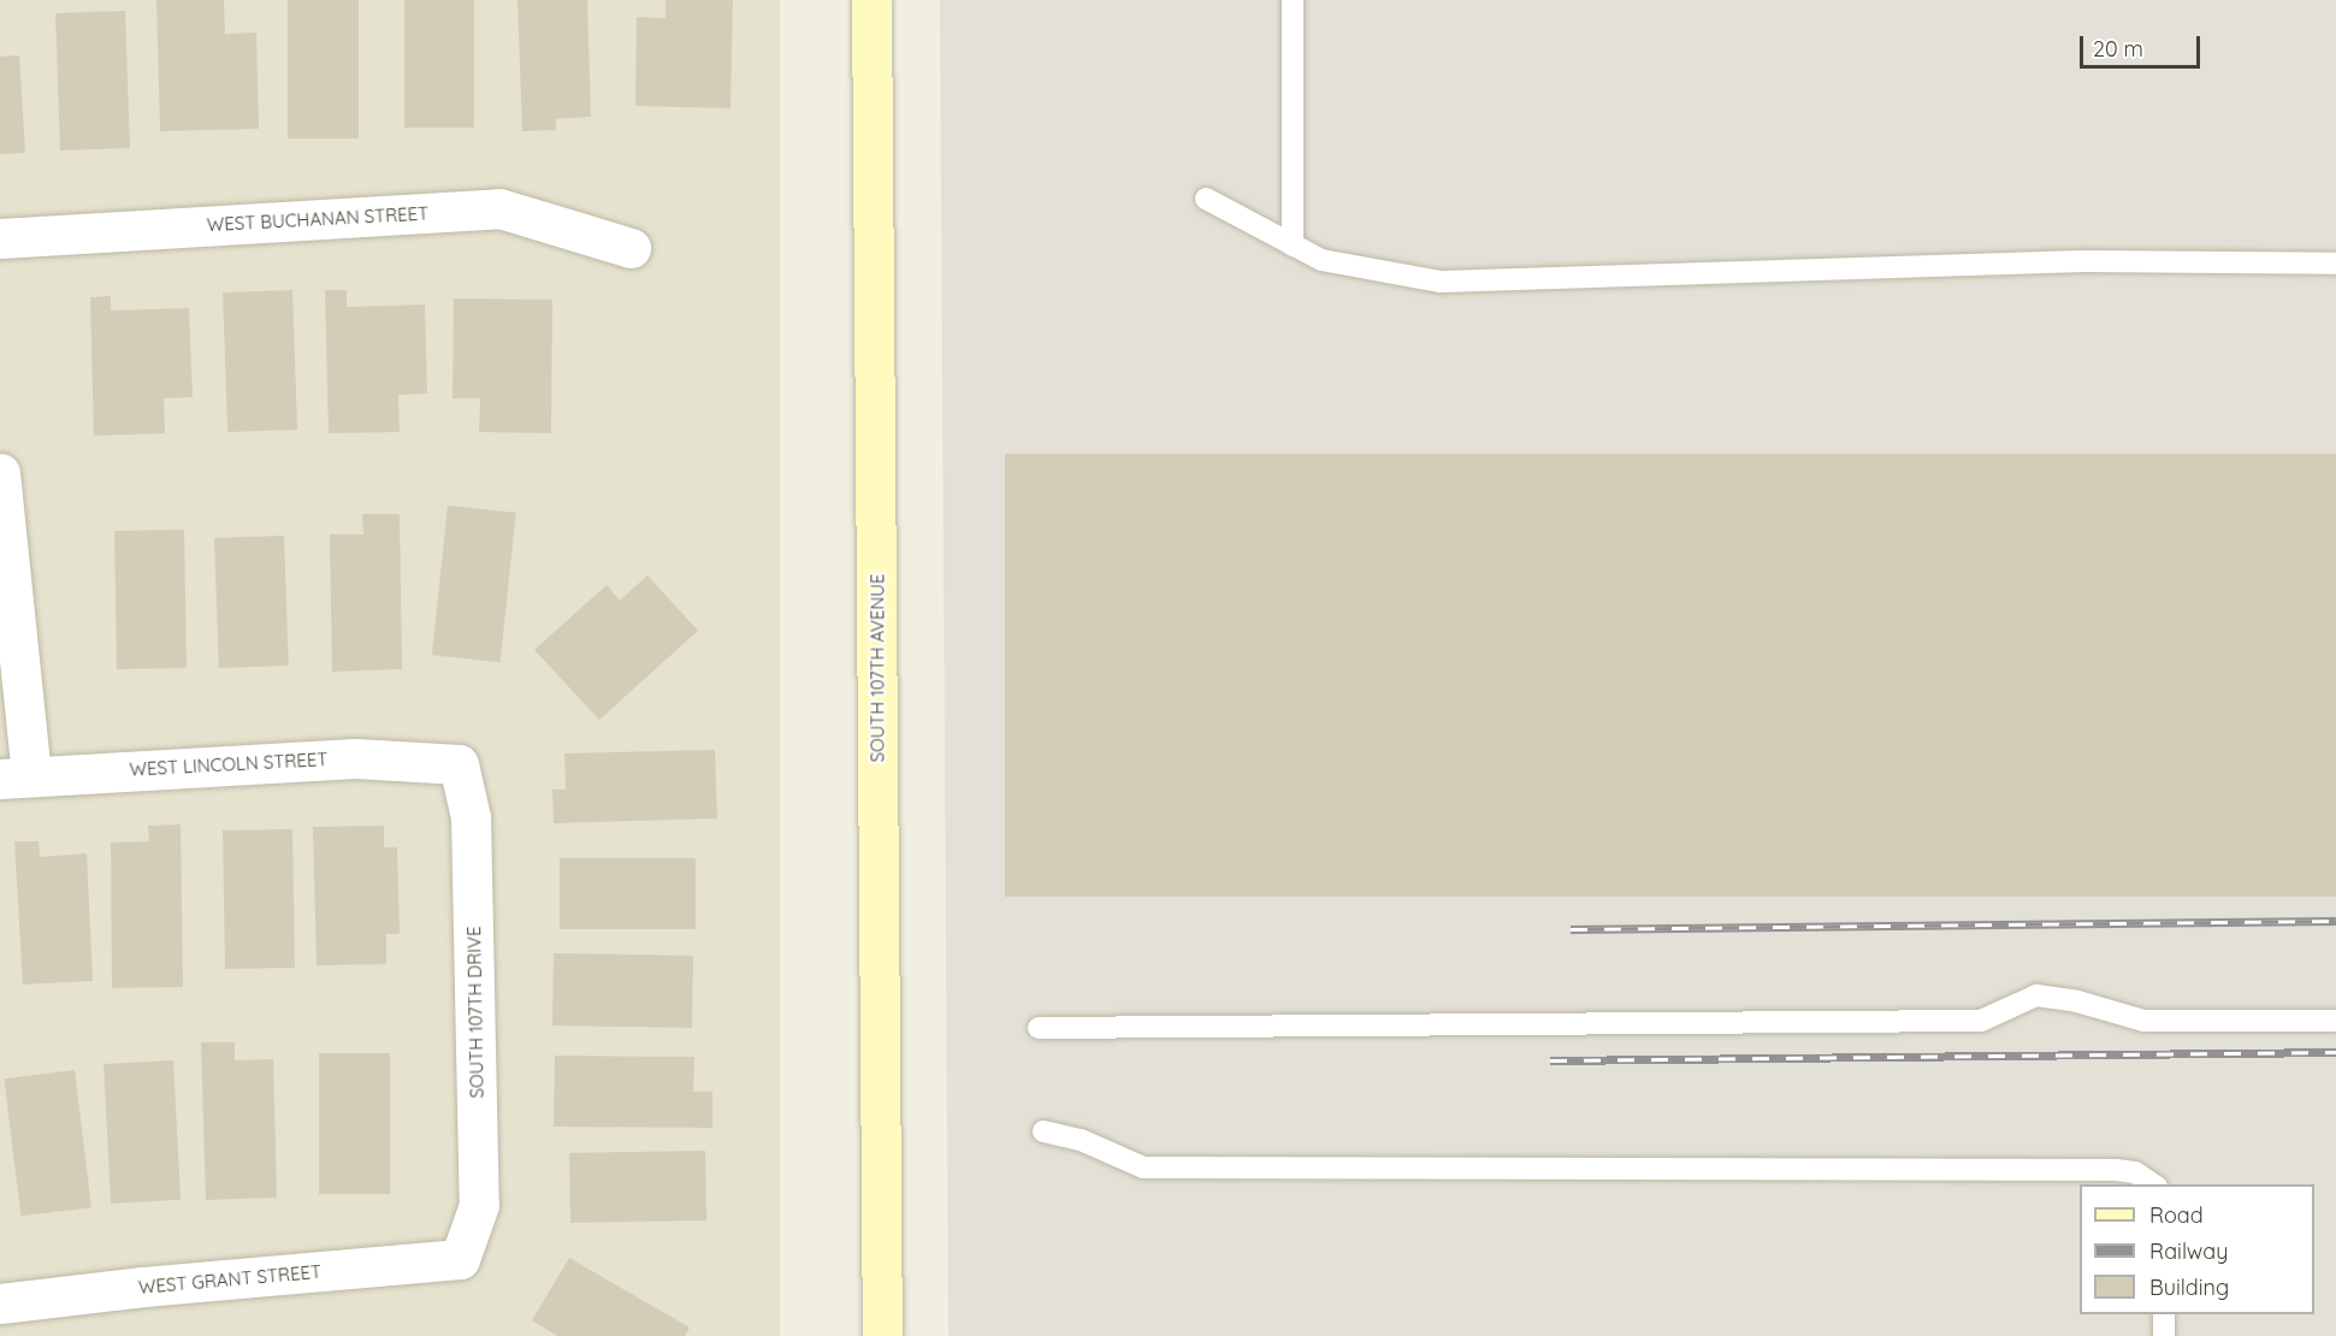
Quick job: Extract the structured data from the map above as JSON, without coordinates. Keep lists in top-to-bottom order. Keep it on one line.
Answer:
{"streets":{"main road":["SOUTH 107TH AVENUE"],"street":["WEST BUCHANAN STREET","WEST LINCOLN STREET","SOUTH 107TH DRIVE","WEST GRANT STREET"]},"crossings":[["WEST LINCOLN STREET","SOUTH 107TH DRIVE"],["SOUTH 107TH DRIVE","WEST GRANT STREET"]],"legend":["Road","Railway","Building"],"scale_bar":"20 m"}
